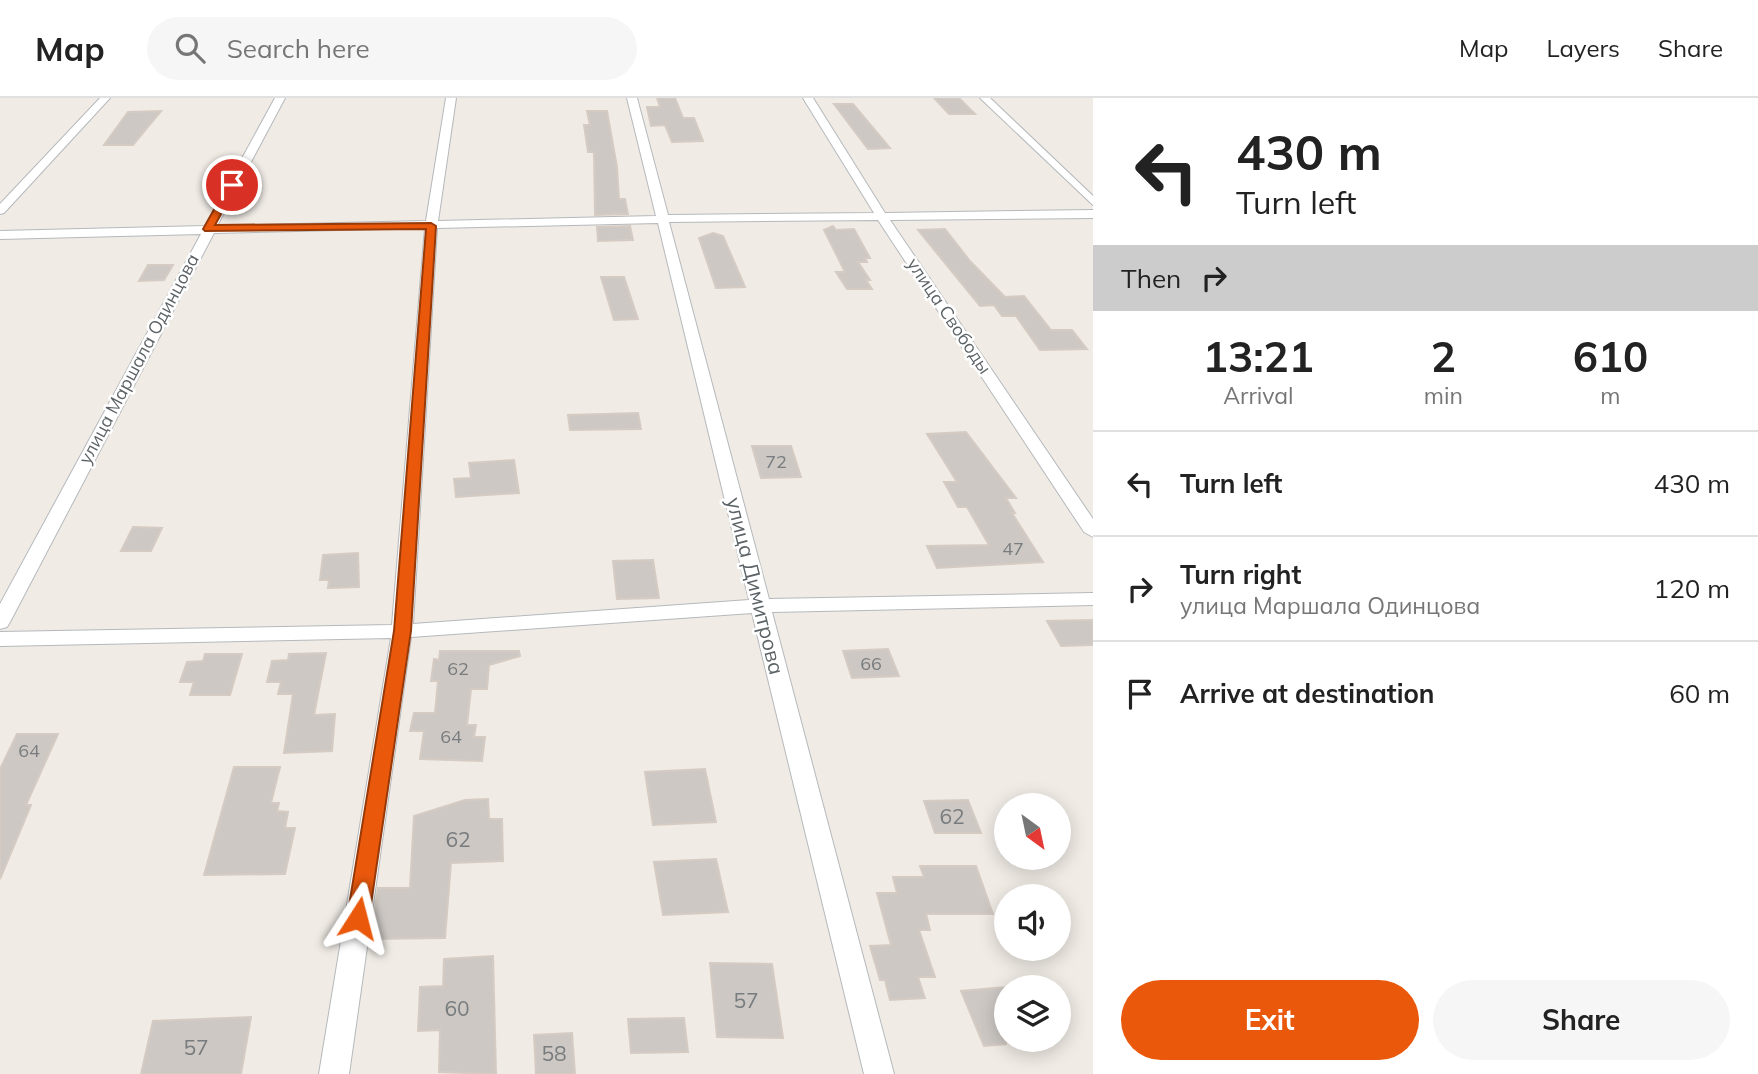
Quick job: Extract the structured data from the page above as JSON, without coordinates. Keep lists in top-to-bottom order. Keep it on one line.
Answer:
{"streets":{"street":["улица Свободы","улица Маршала Одинцова","улица Димитрова"]},"house_numbers":["72","47","66","62","64","64","62","62","57","60","57","58"],"north":"bottom right","page":{"header":"Map","search":"Search here","nav":["Map","Layers","Share"],"turn":["430 m","Turn left"],"then":"Then","eta":["13:21","Arrival","2","min","610","m"],"list":[{"name":"Turn left","value":"430 m"},{"name":"Turn right","note":"улица Маршала Одинцова","value":"120 m"},{"name":"Arrive at destination","value":"60 m"}],"buttons":["Exit","Share"]}}
